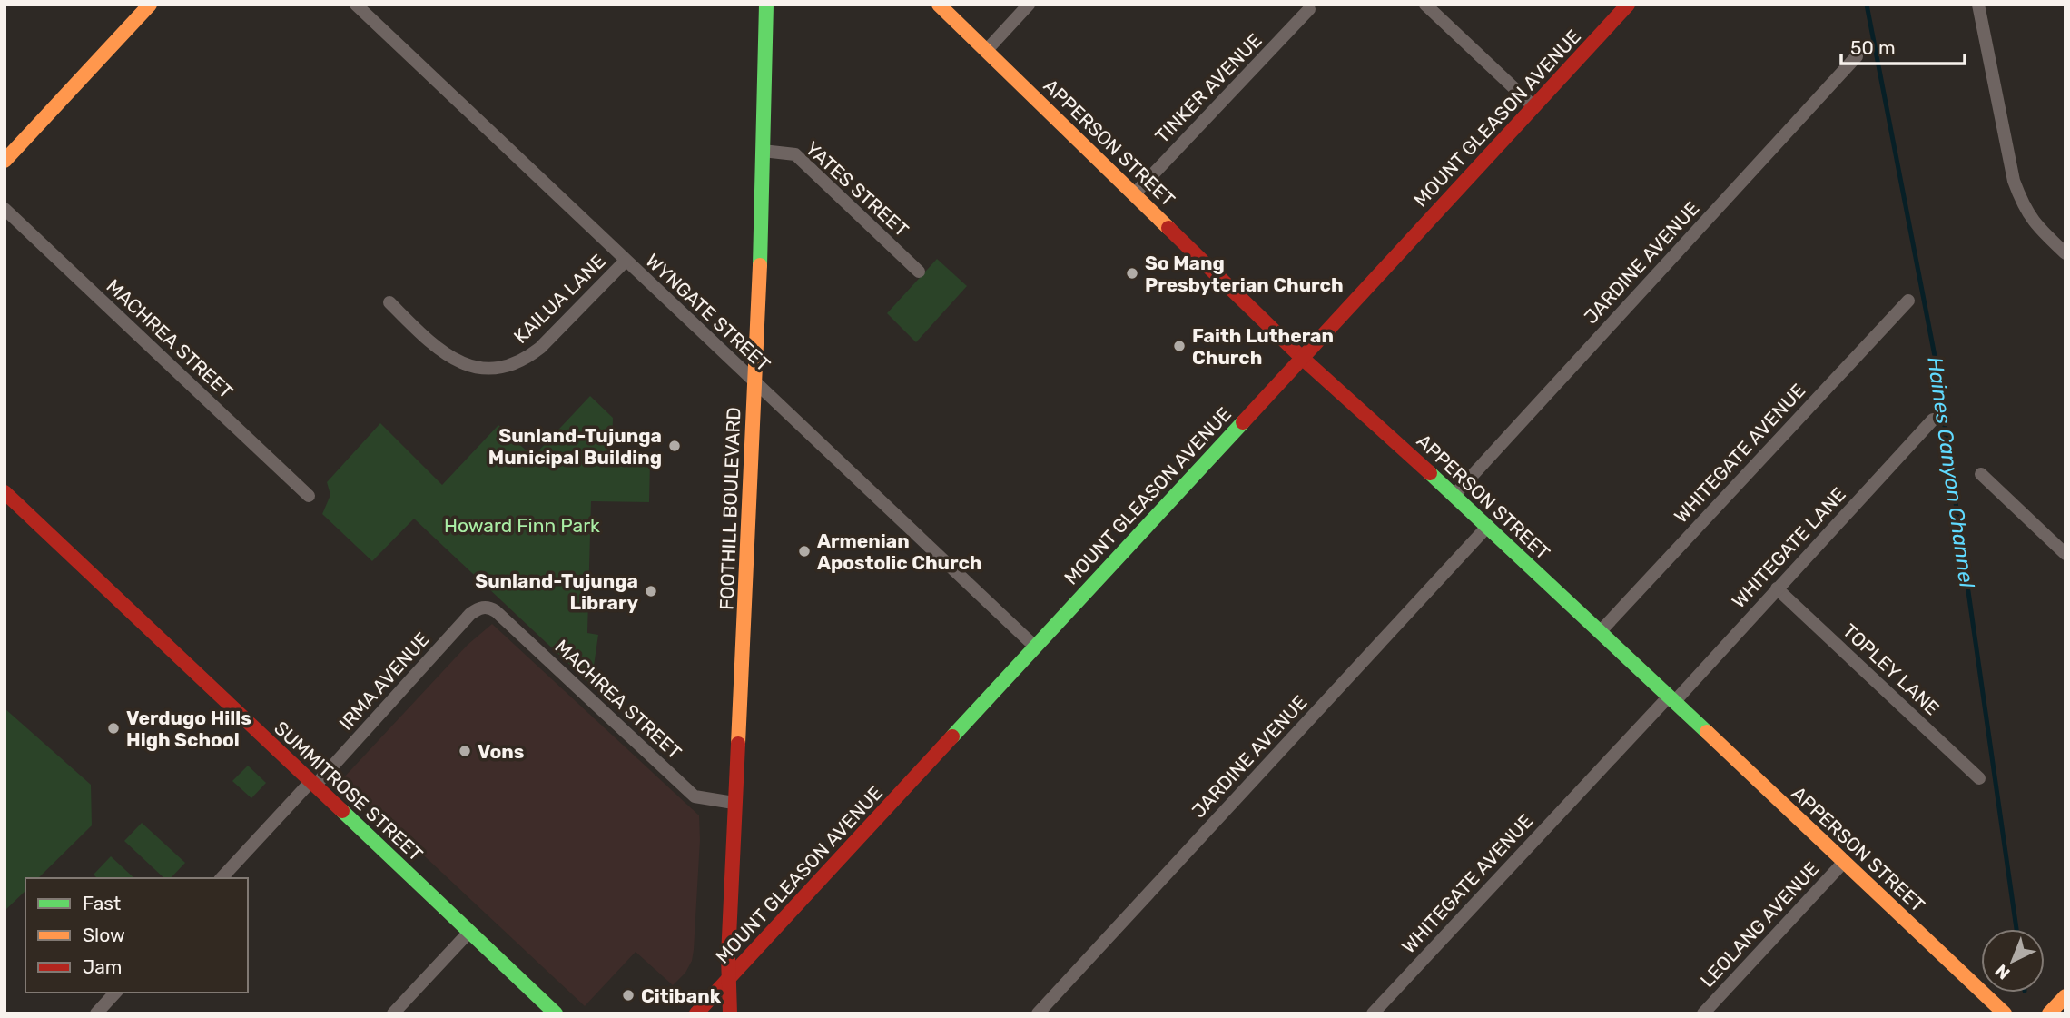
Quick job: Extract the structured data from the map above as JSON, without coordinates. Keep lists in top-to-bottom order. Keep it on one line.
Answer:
{"streets":{"street":["TINKER AVENUE","MOUNT GLEASON AVENUE","APPERSON STREET","YATES STREET","JARDINE AVENUE","KAILUA LANE","WYNGATE STREET","MACHREA STREET","WHITEGATE AVENUE","FOOTHILL BOULEVARD","WHITEGATE LANE","TOPLEY LANE","IRMA AVENUE","SUMMITROSE STREET","LEOLANG AVENUE"]},"crossings":[["TINKER AVENUE","APPERSON STREET"],["MOUNT GLEASON AVENUE","APPERSON STREET"],["MOUNT GLEASON AVENUE","WYNGATE STREET"],["MOUNT GLEASON AVENUE","FOOTHILL BOULEVARD"],["APPERSON STREET","JARDINE AVENUE"],["APPERSON STREET","WHITEGATE AVENUE"],["APPERSON STREET","WHITEGATE LANE"],["APPERSON STREET","LEOLANG AVENUE"],["YATES STREET","FOOTHILL BOULEVARD"],["KAILUA LANE","WYNGATE STREET"],["WYNGATE STREET","FOOTHILL BOULEVARD"],["MACHREA STREET","FOOTHILL BOULEVARD"],["MACHREA STREET","IRMA AVENUE"],["WHITEGATE AVENUE","WHITEGATE LANE"],["WHITEGATE LANE","TOPLEY LANE"],["IRMA AVENUE","SUMMITROSE STREET"]],"water":["Haines Canyon Channel"],"parks":["Howard Finn Park"],"places":["So Mang Presbyterian Church","Faith Lutheran Church","Sunland-Tujunga Municipal Building","Armenian Apostolic Church","Sunland-Tujunga Library","Verdugo Hills High School","Vons","Citibank"],"legend":["Fast","Slow","Jam"],"scale_bar":"50 m","north":"bottom left"}
